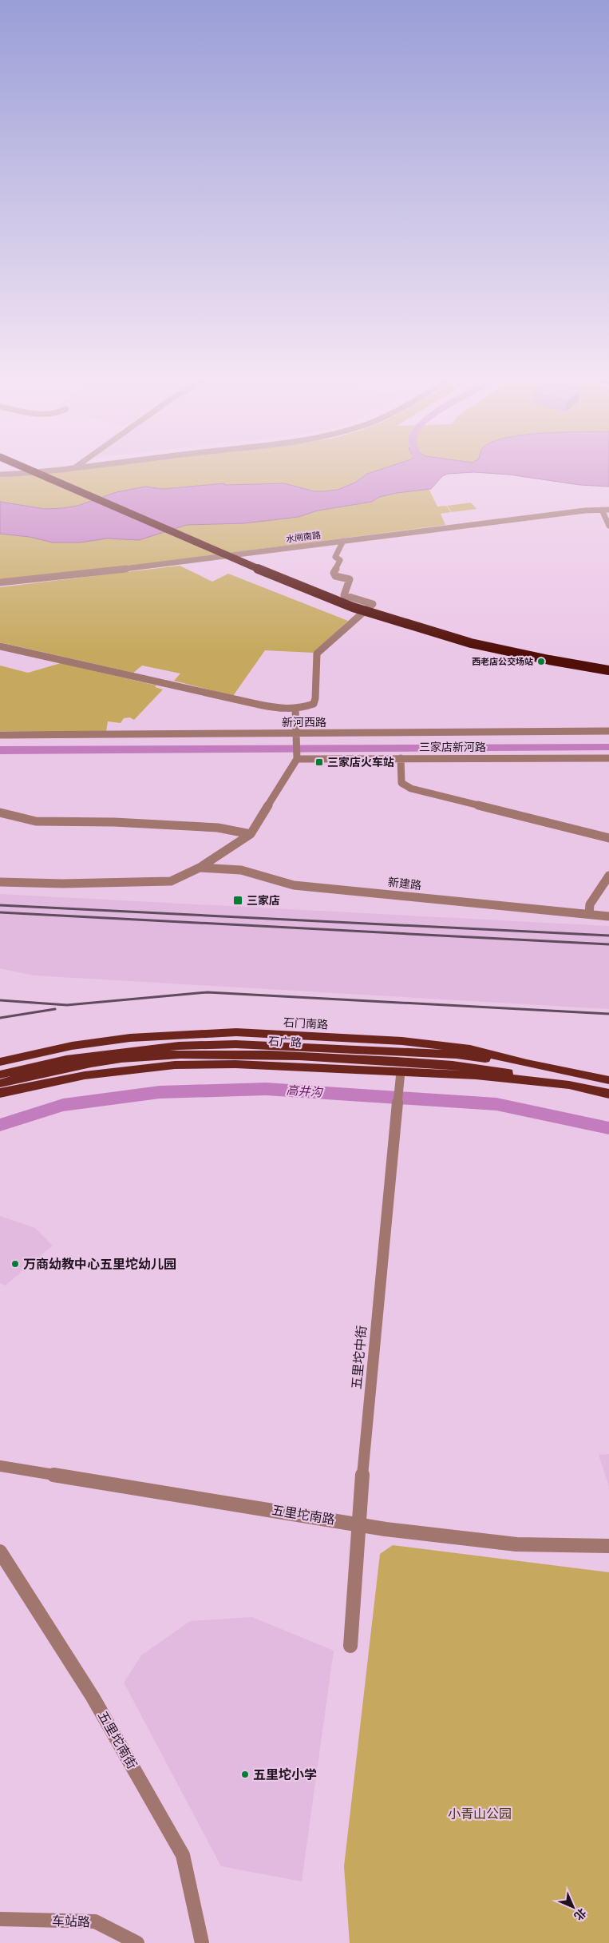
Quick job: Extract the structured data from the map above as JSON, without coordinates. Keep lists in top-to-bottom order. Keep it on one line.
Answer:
{"streets":{"main road":["石门南路","石广路"],"street":["水闸南路","新河西路","三家店新河路","新建路","五里坨中街","五里坨南路","五里坨南街","车站路"]},"crossings":[["石门南路","石广路"],["五里坨中街","五里坨南路"]],"water":["高井沟"],"parks":["小青山公园"],"places":{"other":["西老店公交场站","万商幼教中心五里坨幼儿园","五里坨小学"],"transit":["三家店火车站","三家店"]},"north":"bottom right"}
